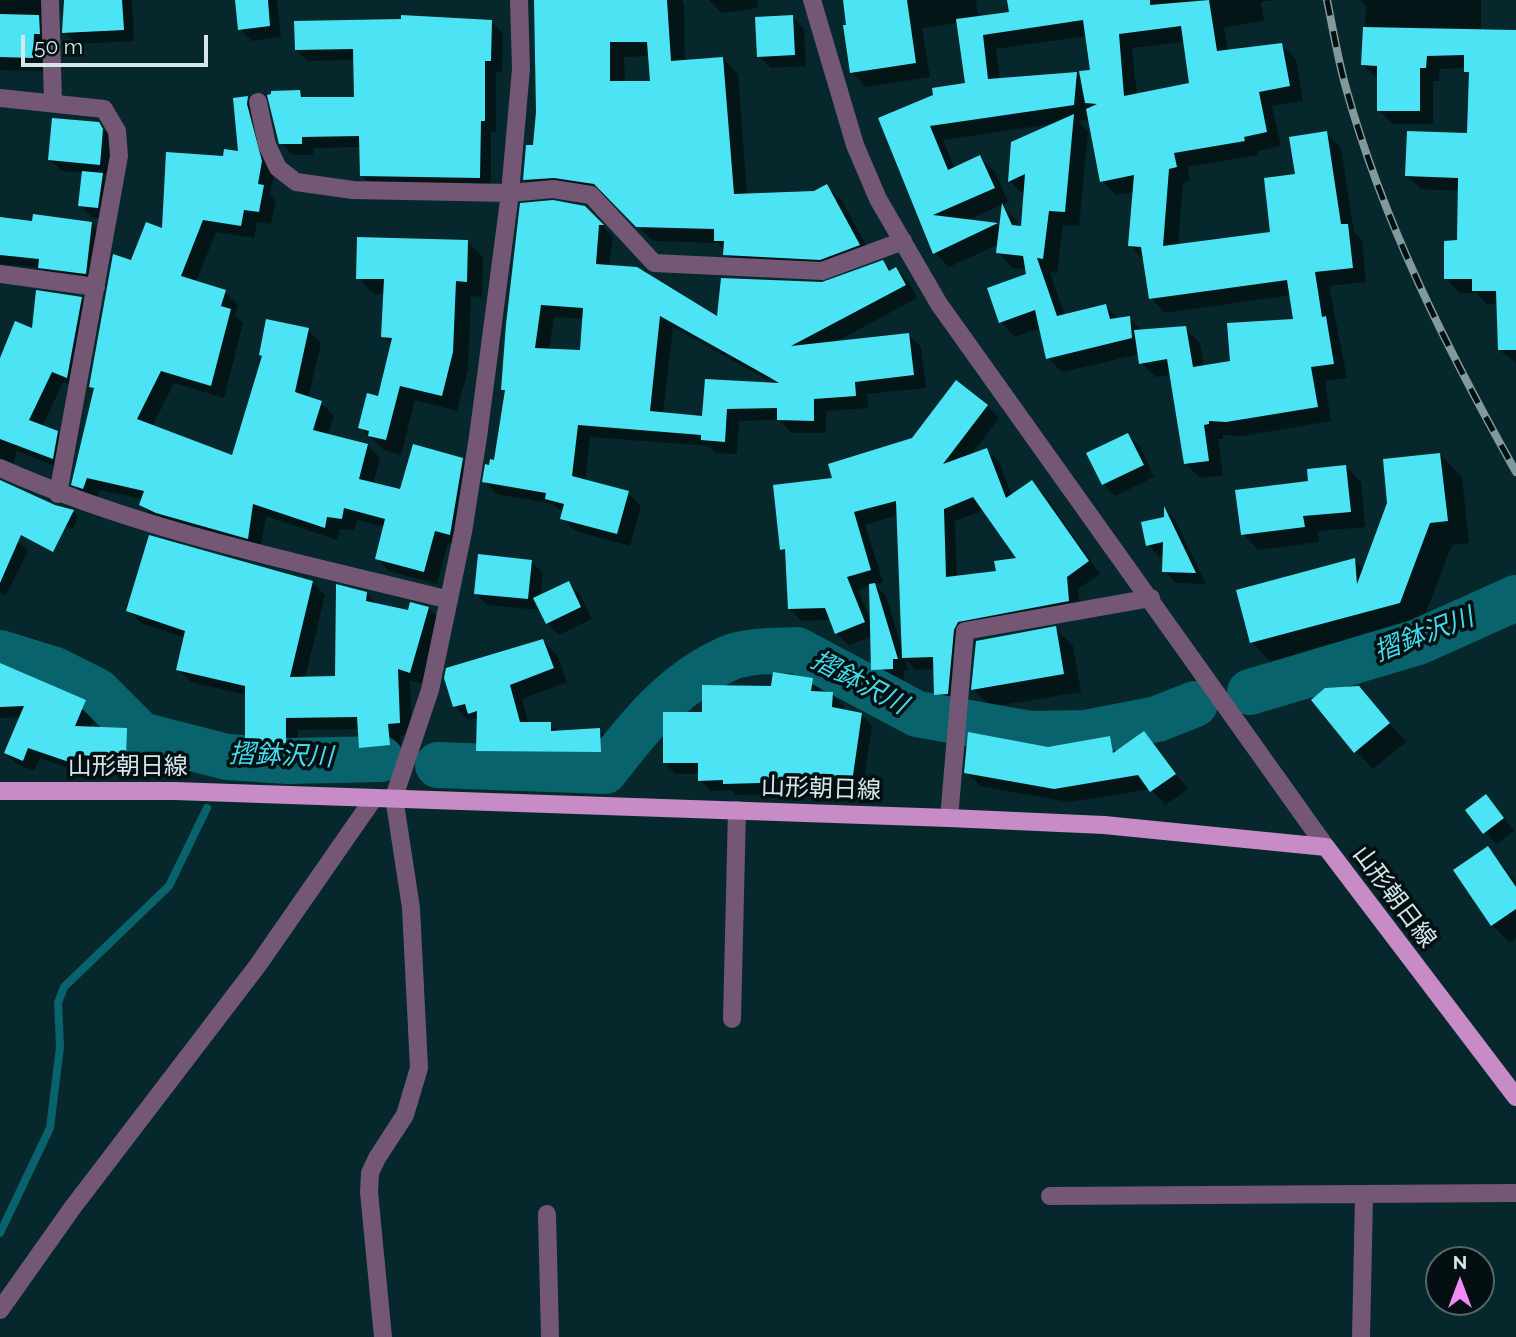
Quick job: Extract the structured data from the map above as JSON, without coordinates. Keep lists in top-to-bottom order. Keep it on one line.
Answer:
{"streets":{"main road":["山形朝日線"]},"water":["摺鉢沢川"],"scale_bar":"50 m","north":"top"}
